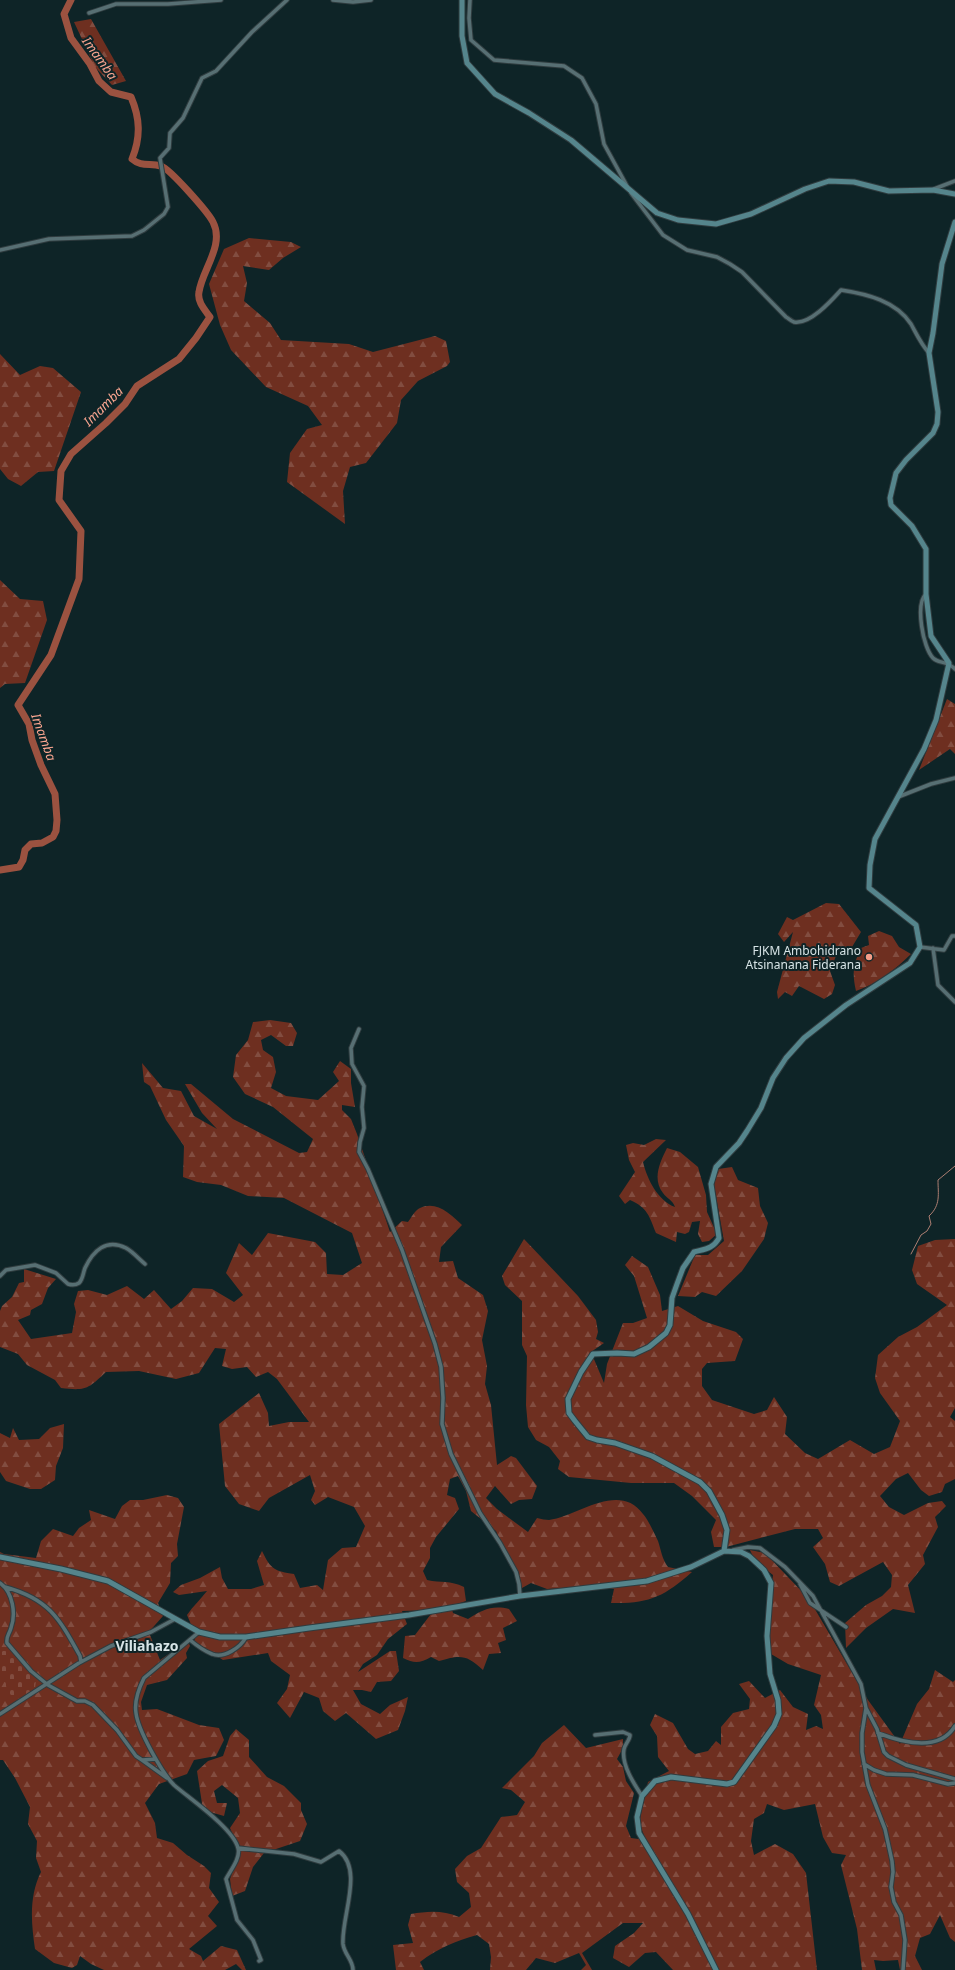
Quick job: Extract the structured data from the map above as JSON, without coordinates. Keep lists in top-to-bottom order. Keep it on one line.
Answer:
{"districts":["Viliahazo"],"water":["Imamba"],"places":["FJKM Ambohidrano Atsinanana Fiderana"]}
